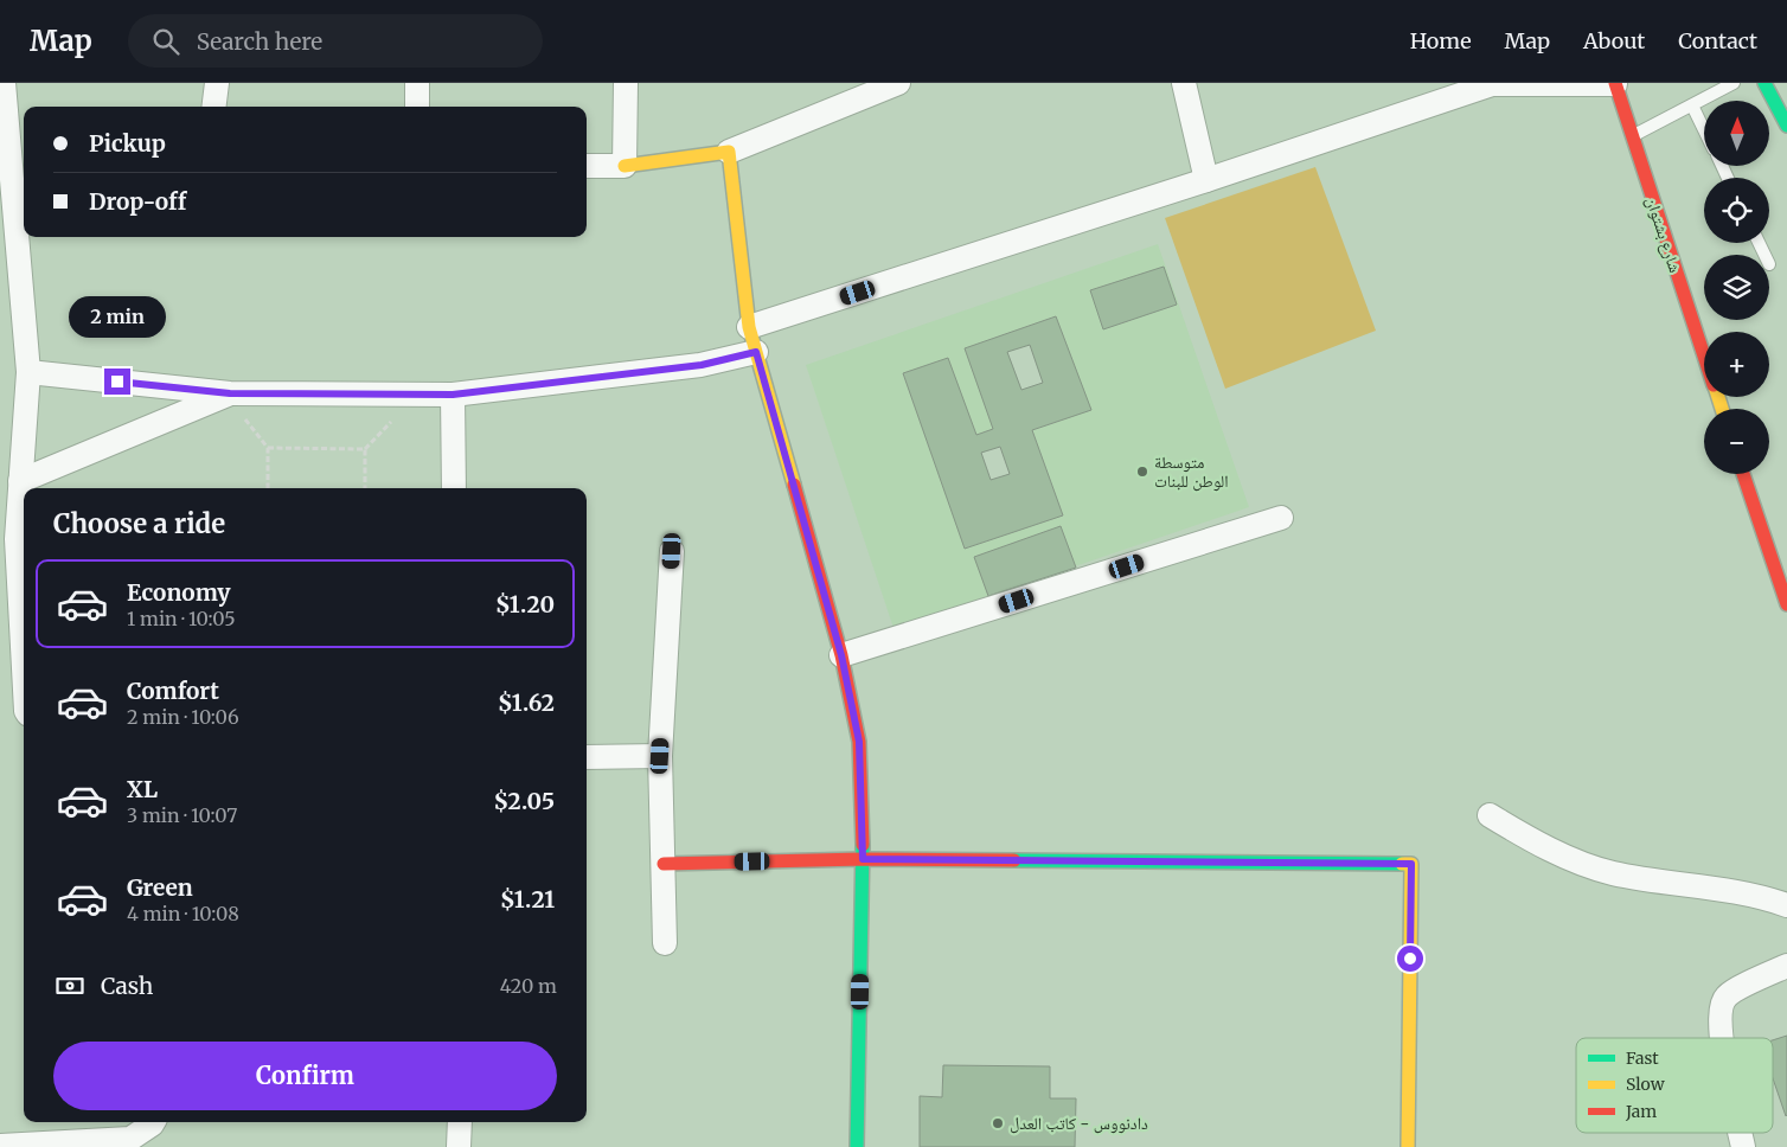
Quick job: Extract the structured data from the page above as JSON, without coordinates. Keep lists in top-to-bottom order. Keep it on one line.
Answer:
{"streets":{"street":["شارع بشتوان"]},"places":["متوسطة الوطن للبنات","دادنووس - کاتب العدل"],"legend":["Fast","Slow","Jam"],"north":"top","page":{"header":"Map","search":"Search here","nav":["Home","Map","About","Contact"],"map_buttons":["+","−"],"banner":["Pickup","Drop-off"],"bubble":"2 min","heading":"Choose a ride","list":[{"name":"Economy","note":"1 min · 10:05","value":"$1.20"},{"name":"Comfort","note":"2 min · 10:06","value":"$1.62"},{"name":"XL","note":"3 min · 10:07","value":"$2.05"},{"name":"Green","note":"4 min · 10:08","value":"$1.21"}],"pay":["Cash","420 m"],"buttons":"Confirm"}}
